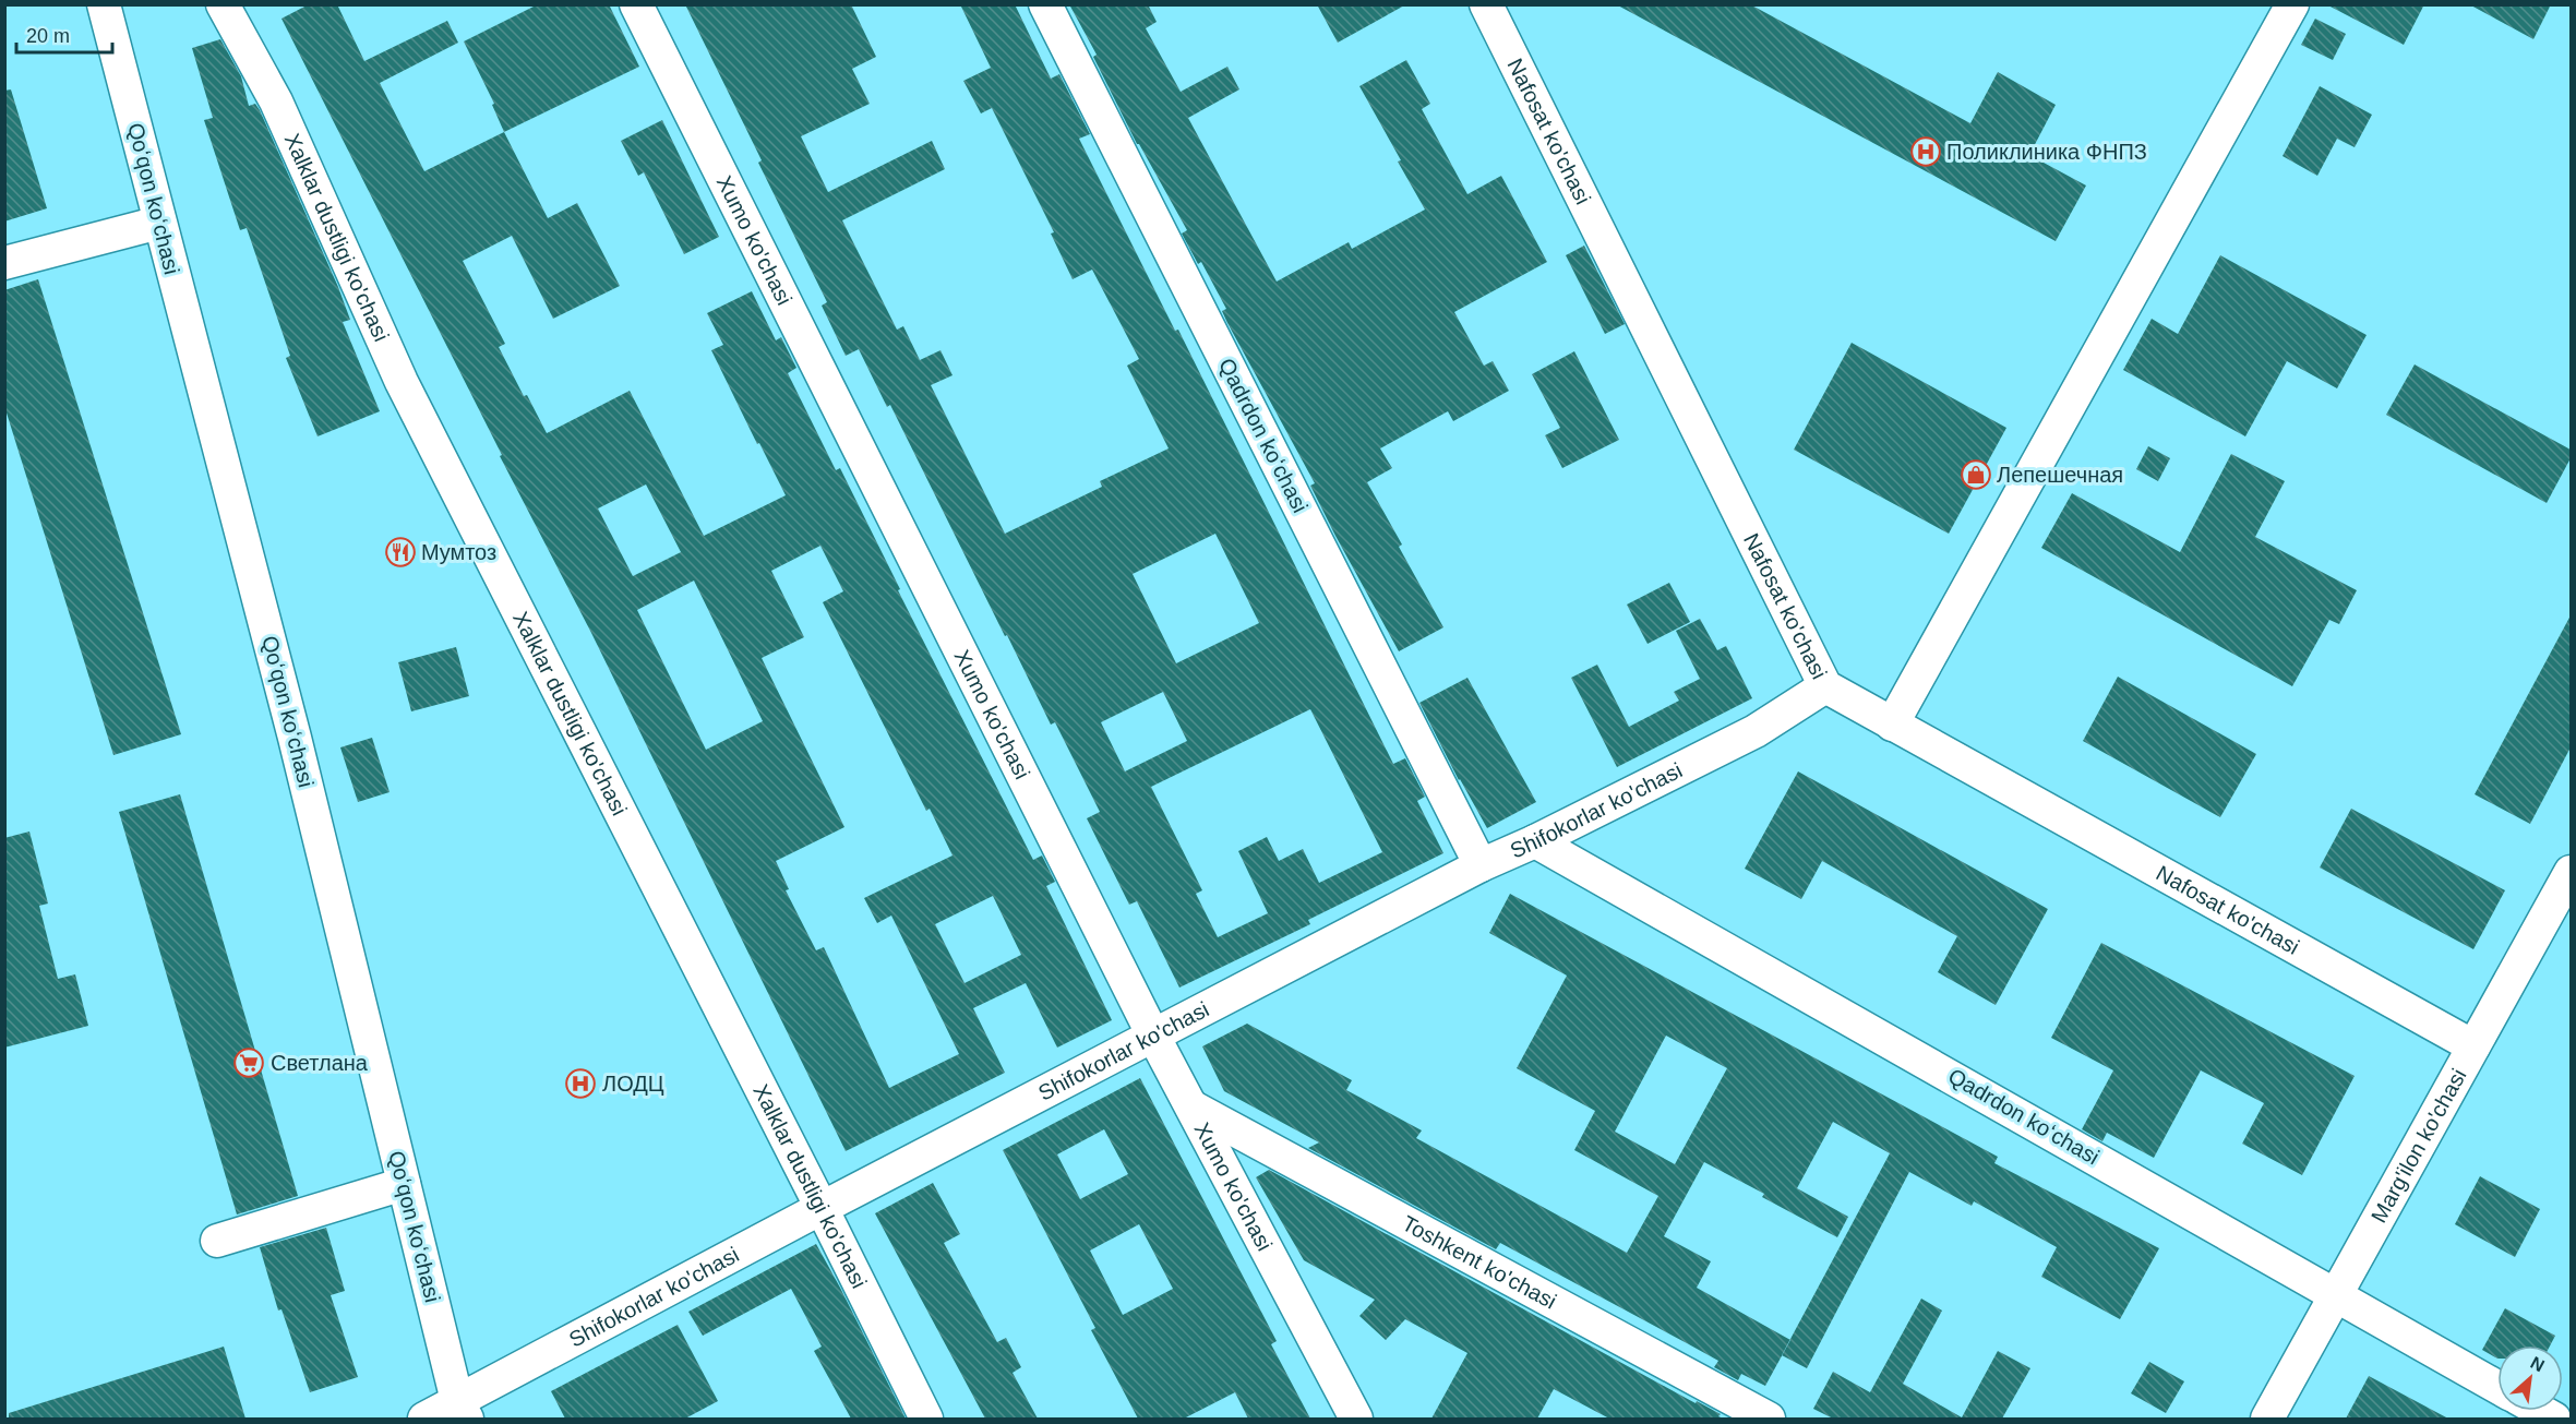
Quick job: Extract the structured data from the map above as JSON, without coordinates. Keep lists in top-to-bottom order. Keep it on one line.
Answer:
{"streets":{"street":["Nafosat ko'chasi","Qoʻqon koʻchasi","Xalklar dustligi ko'chasi","Xumo ko'chasi","Qadrdon koʻchasi","Shifokorlar ko'chasi","Marg'ilon ko'chasi","Toshkent ko'chasi"]},"crossings":[["Nafosat ko'chasi","Shifokorlar ko'chasi"],["Nafosat ko'chasi","Marg'ilon ko'chasi"],["Qoʻqon koʻchasi","Shifokorlar ko'chasi"],["Xalklar dustligi ko'chasi","Shifokorlar ko'chasi"],["Xumo ko'chasi","Shifokorlar ko'chasi"],["Xumo ko'chasi","Toshkent ko'chasi"],["Qadrdon koʻchasi","Shifokorlar ko'chasi"],["Qadrdon koʻchasi","Marg'ilon ko'chasi"]],"places":{"hospital":["Поликлиника ФНПЗ","ЛОДЦ"],"shop":["Лепешечная"],"restaurant":["Mумтоз"],"supermarket":["Светлана"]},"scale_bar":"20 m","north":"top right"}
